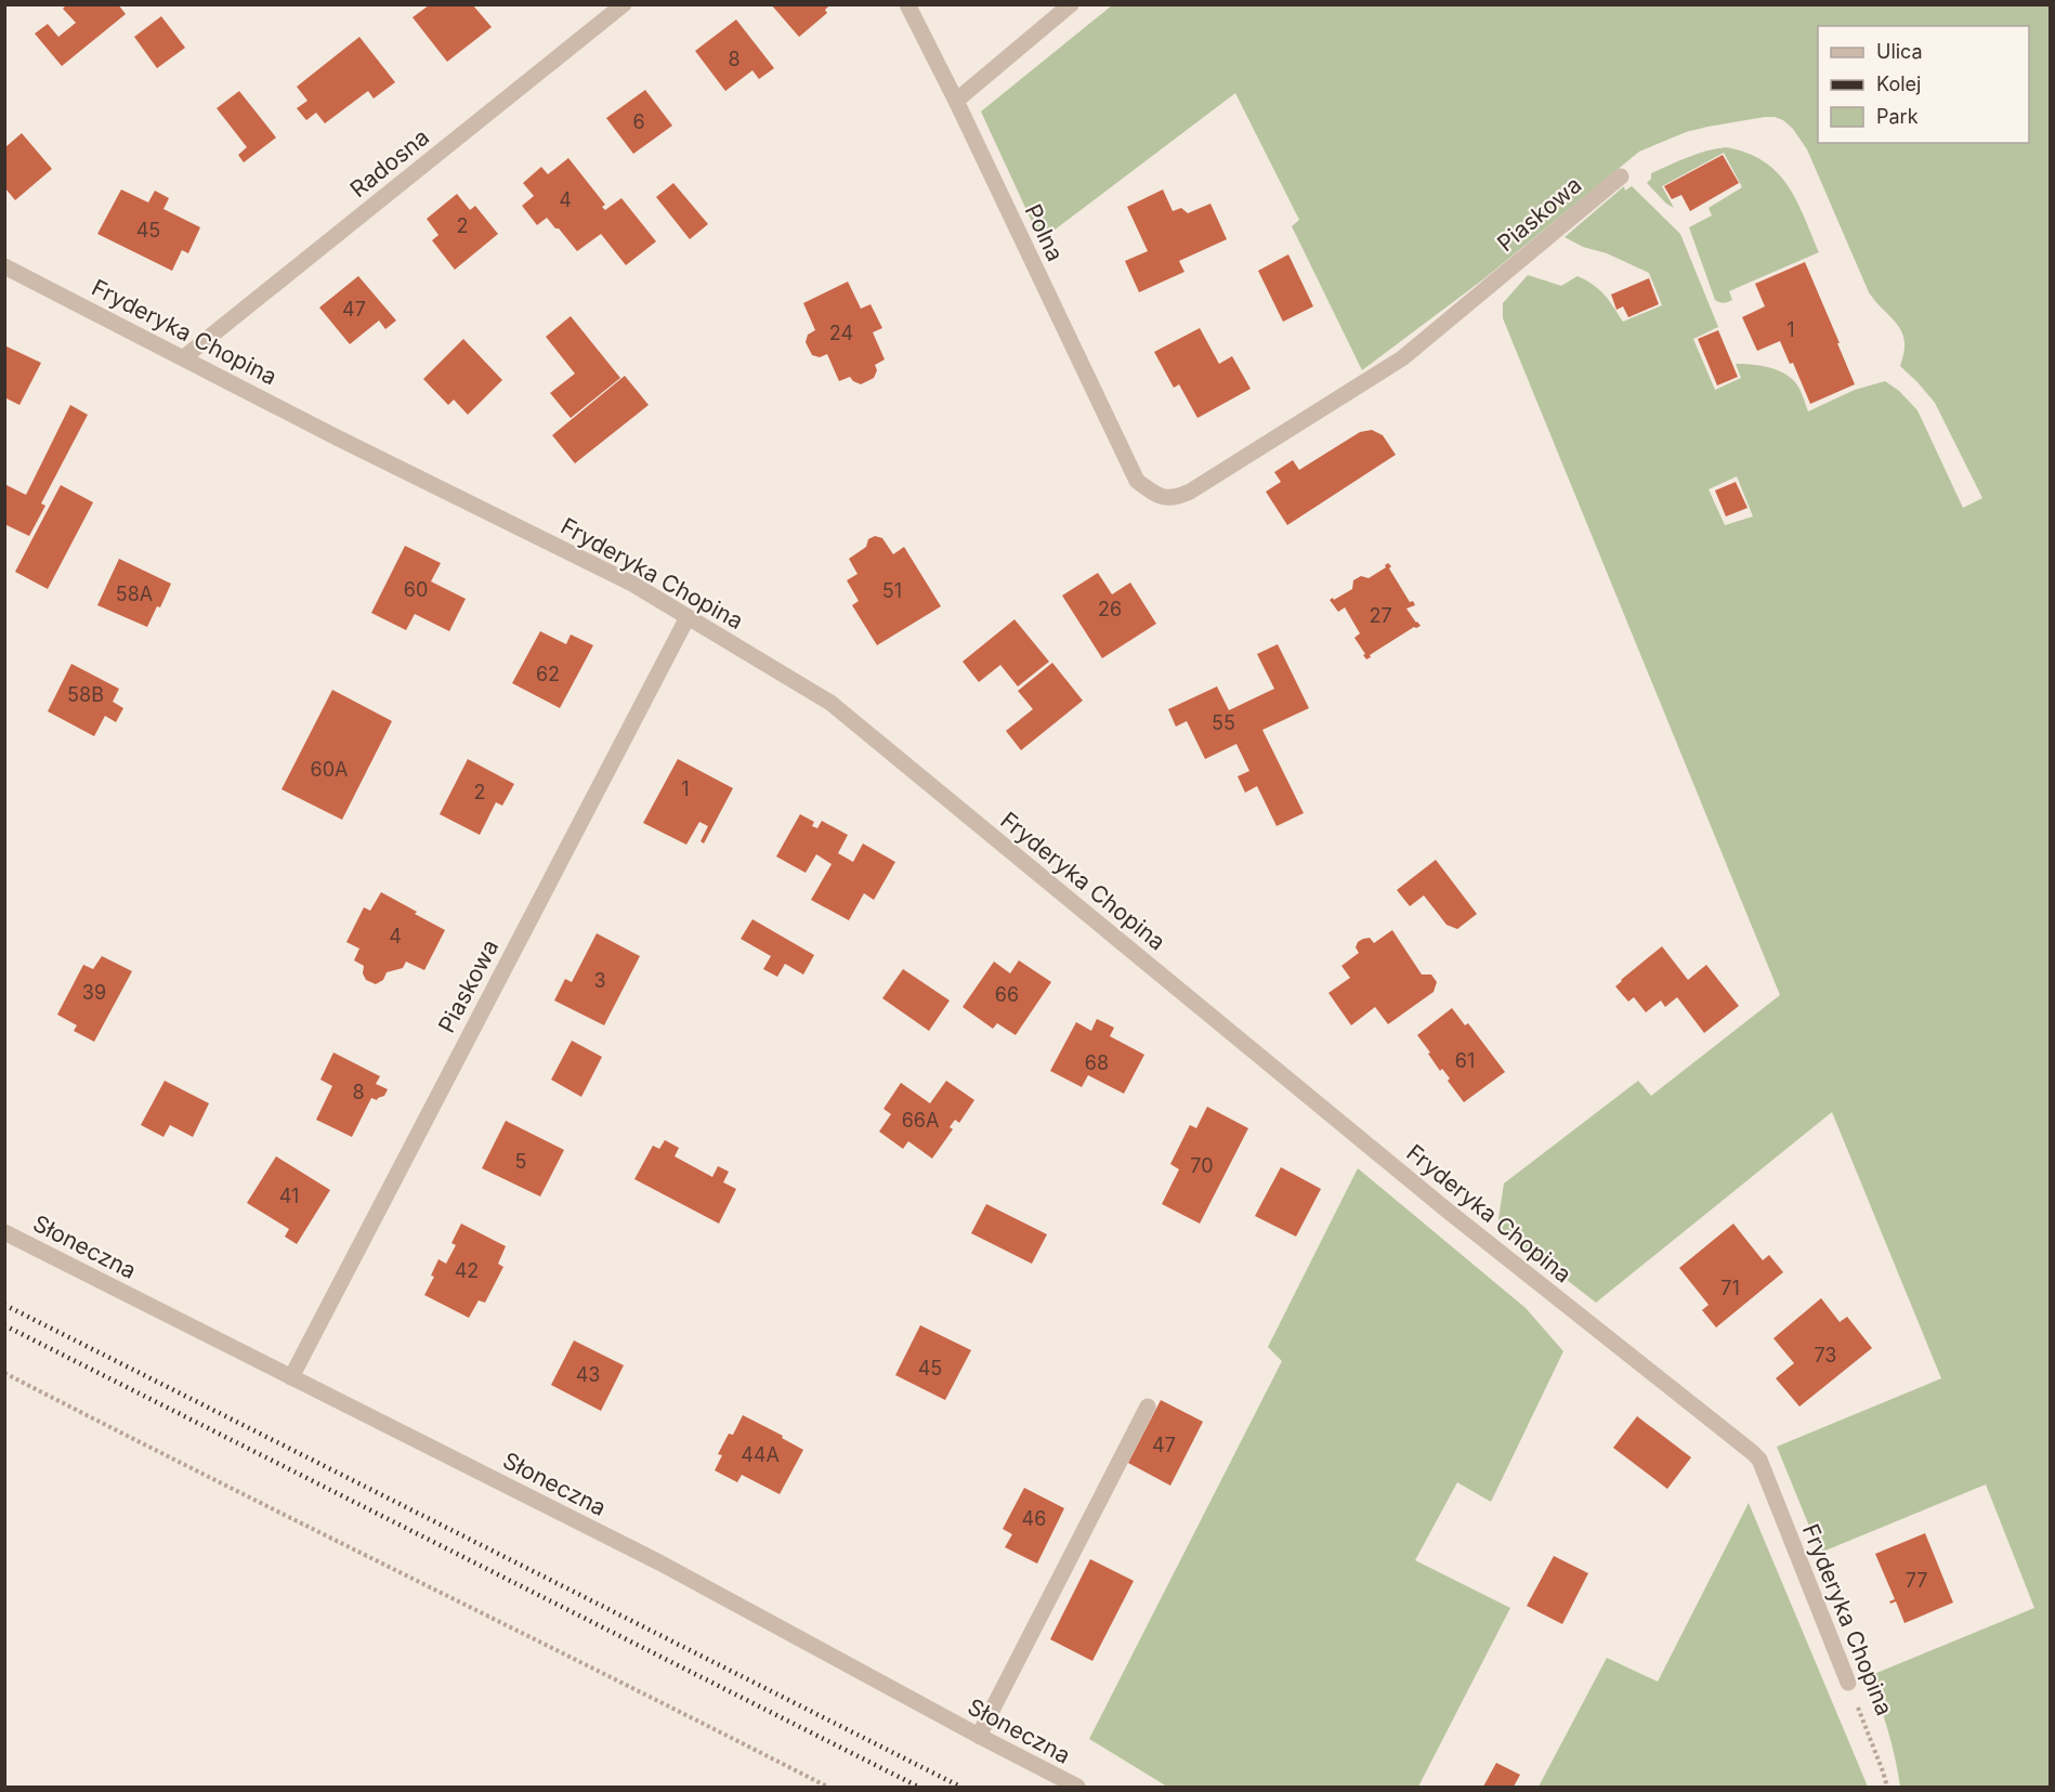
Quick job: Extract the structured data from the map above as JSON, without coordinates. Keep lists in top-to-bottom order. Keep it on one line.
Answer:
{"streets":{"street":["Radosna","Piaskowa","Polna","Fryderyka Chopina","Słoneczna"]},"crossings":[["Radosna","Fryderyka Chopina"],["Piaskowa","Polna"],["Piaskowa","Fryderyka Chopina"],["Piaskowa","Słoneczna"]],"house_numbers":["8","6","4","2","45","47","1","24","60","51","58A","26","27","62","58B","55","60A","1","2","4","3","39","66","61","68","8","66A","5","70","41","42","71","73","45","43","47","44A","46","77"],"legend":["Ulica","Kolej","Park"]}
